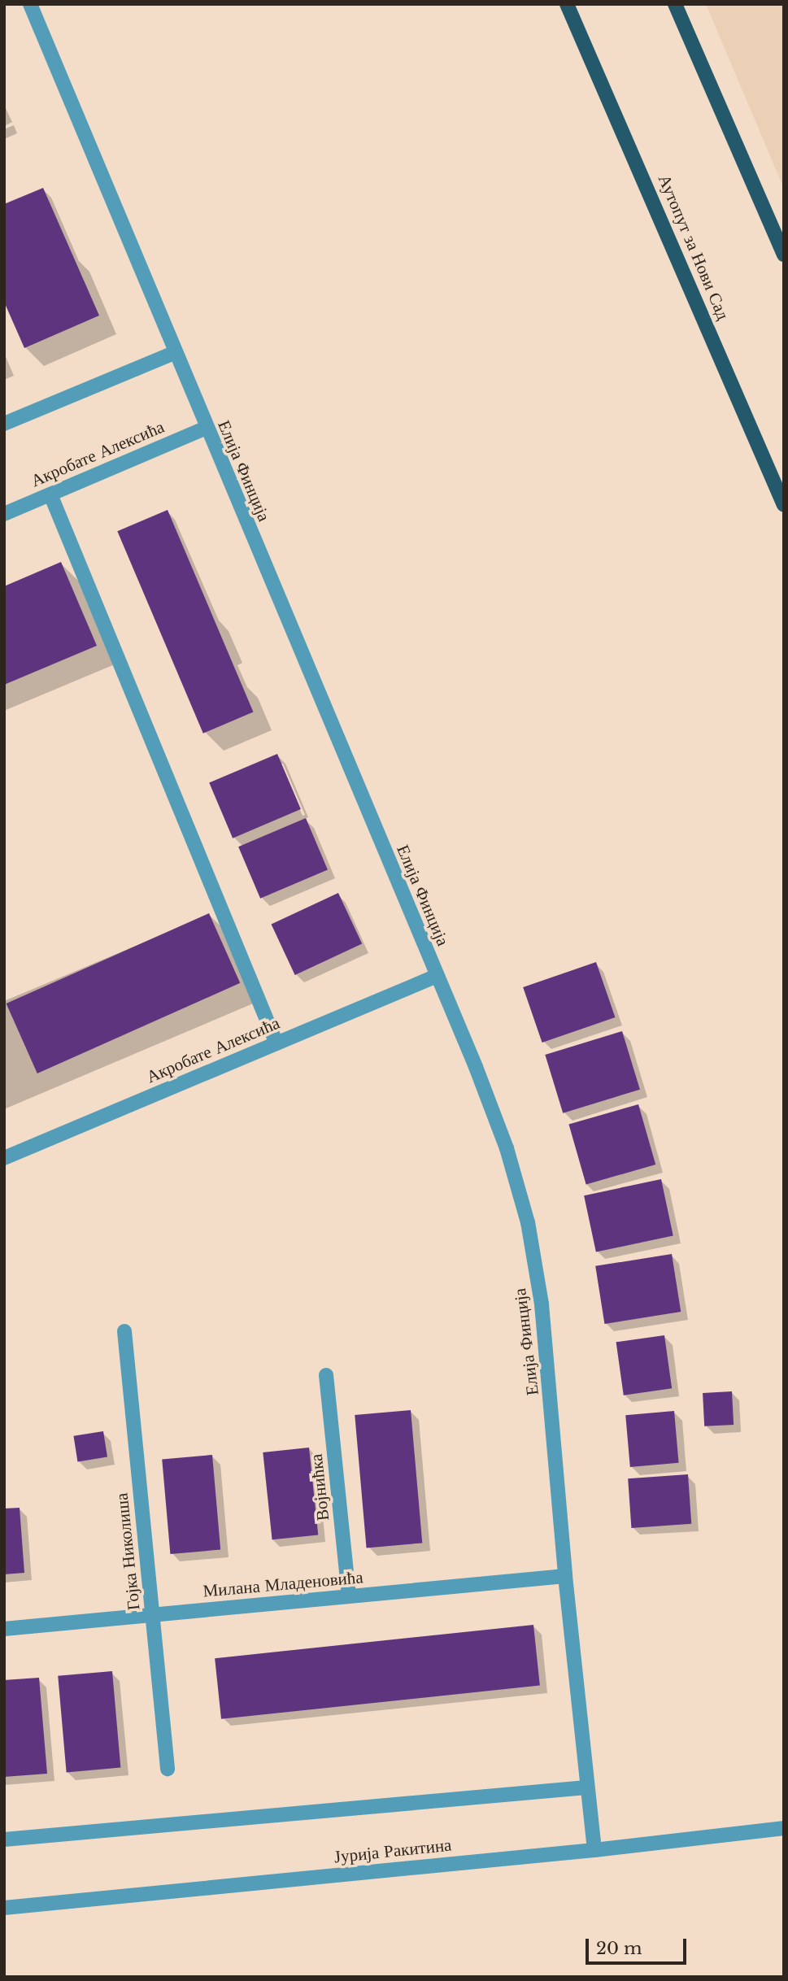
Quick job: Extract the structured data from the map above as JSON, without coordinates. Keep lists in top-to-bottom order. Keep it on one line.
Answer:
{"streets":{"main road":["Аутопут за Нови Сад"],"street":["Акробате Алексића","Елија Финција","Војнићка","Гојка Николиша","Милана Младеновића","Јурија Ракитина"]},"crossings":[["Акробате Алексића","Елија Финција"],["Елија Финција","Милана Младеновића"],["Елија Финција","Јурија Ракитина"],["Војнићка","Милана Младеновића"],["Гојка Николиша","Милана Младеновића"]],"scale_bar":"20 m"}
